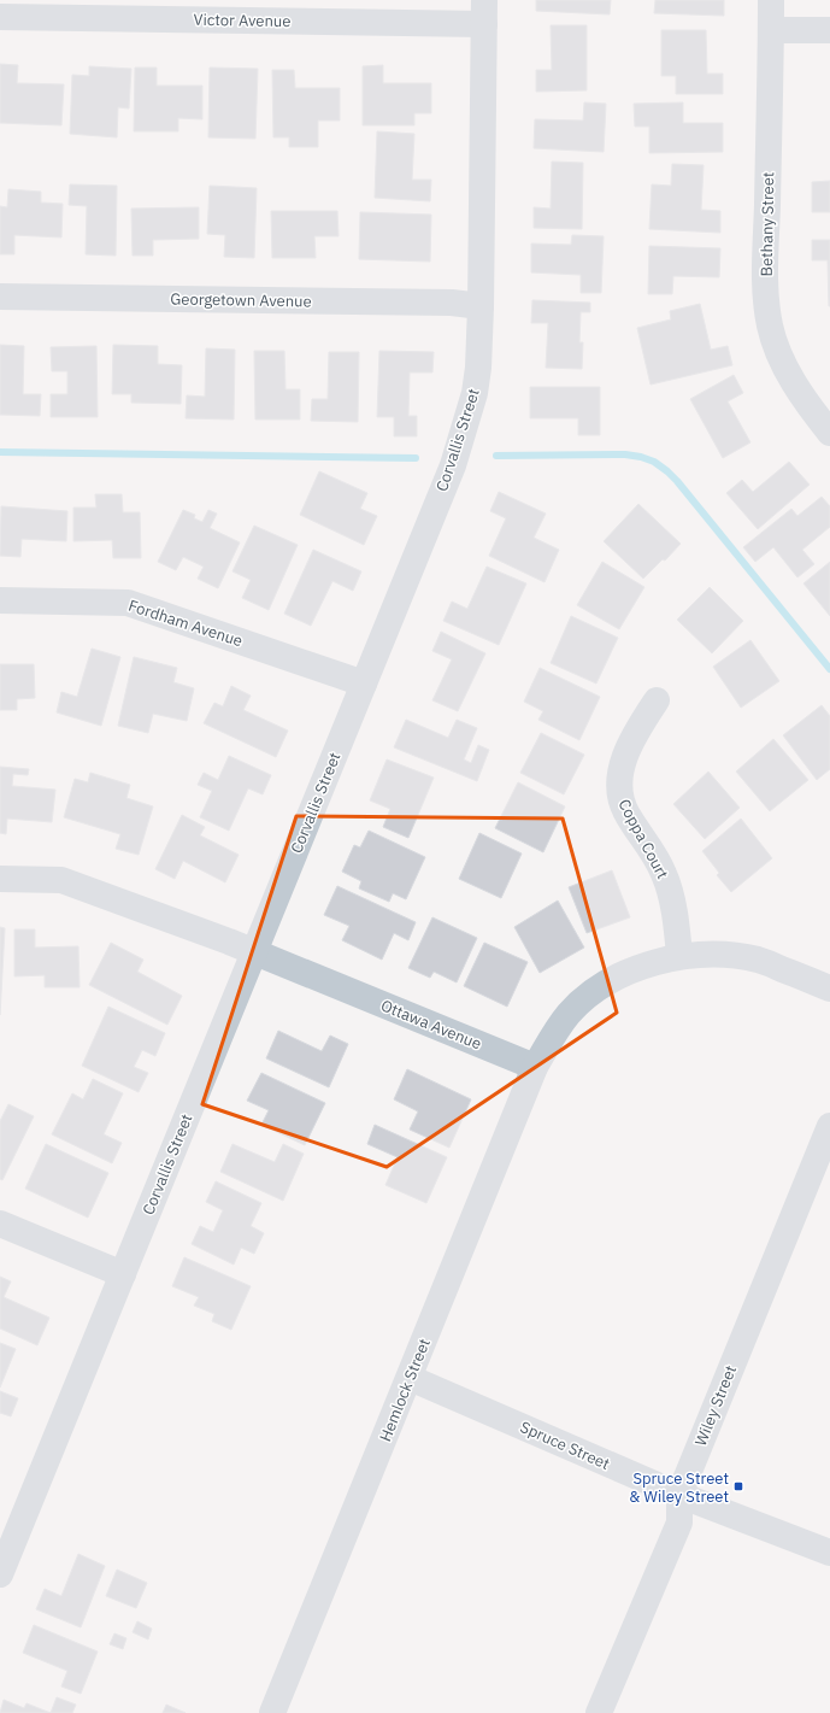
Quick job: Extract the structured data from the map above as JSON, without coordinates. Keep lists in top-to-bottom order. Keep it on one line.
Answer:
{"streets":{"street":["Victor Avenue","Bethany Street","Georgetown Avenue","Corvallis Street","Fordham Avenue","Coppa Court","Ottawa Avenue","Hemlock Street","Wiley Street","Spruce Street"]},"crossings":[["Victor Avenue","Corvallis Street"],["Georgetown Avenue","Corvallis Street"],["Corvallis Street","Fordham Avenue"],["Corvallis Street","Ottawa Avenue"],["Ottawa Avenue","Hemlock Street"],["Hemlock Street","Spruce Street"],["Wiley Street","Spruce Street"]],"places":{"transit":["Spruce Street & Wiley Street"]}}
